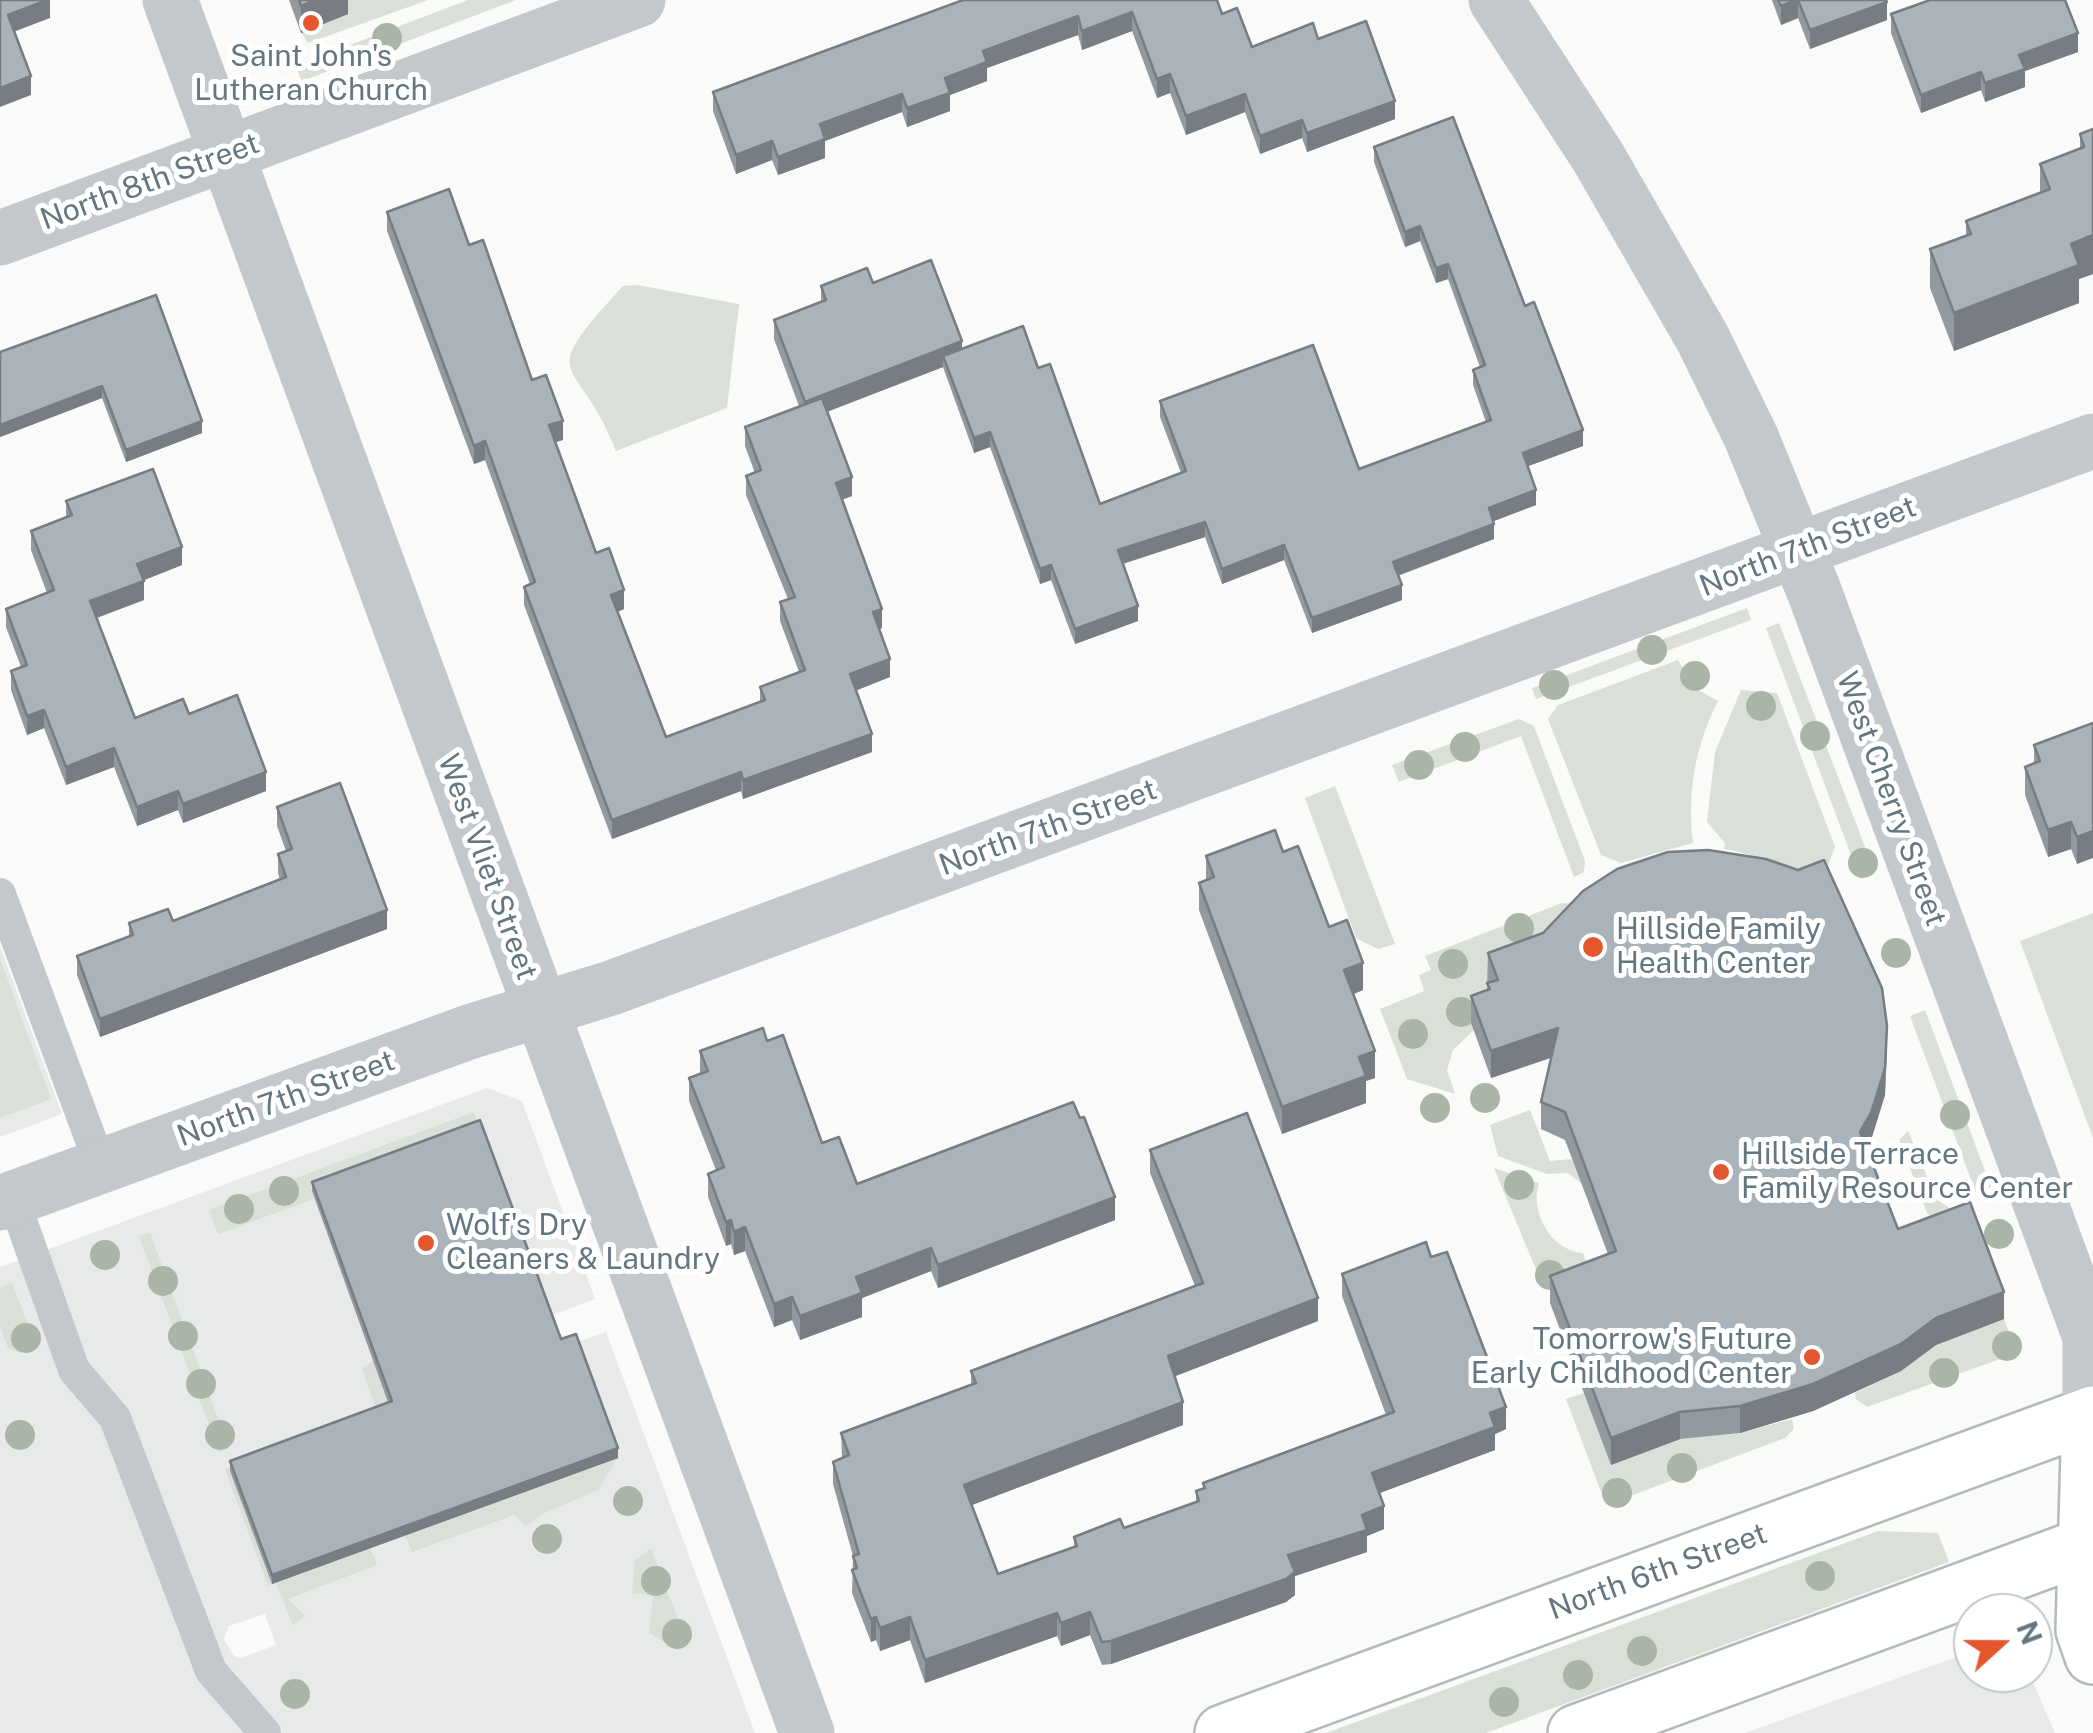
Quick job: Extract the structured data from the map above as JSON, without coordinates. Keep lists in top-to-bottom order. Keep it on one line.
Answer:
{"streets":{"main road":["West Cherry Street","North 6th Street"],"street":["North 8th Street","North 7th Street","West Vliet Street"]},"crossings":[["North 8th Street","West Vliet Street"],["North 7th Street","West Cherry Street"],["North 7th Street","West Vliet Street"],["West Cherry Street","North 6th Street"]],"places":["Saint John's Lutheran Church","Hillside Family Health Center","Hillside Terrace Family Resource Center","Wolf's Dry Cleaners & Laundry","Tomorrow's Future Early Childhood Center"],"north":"right"}
